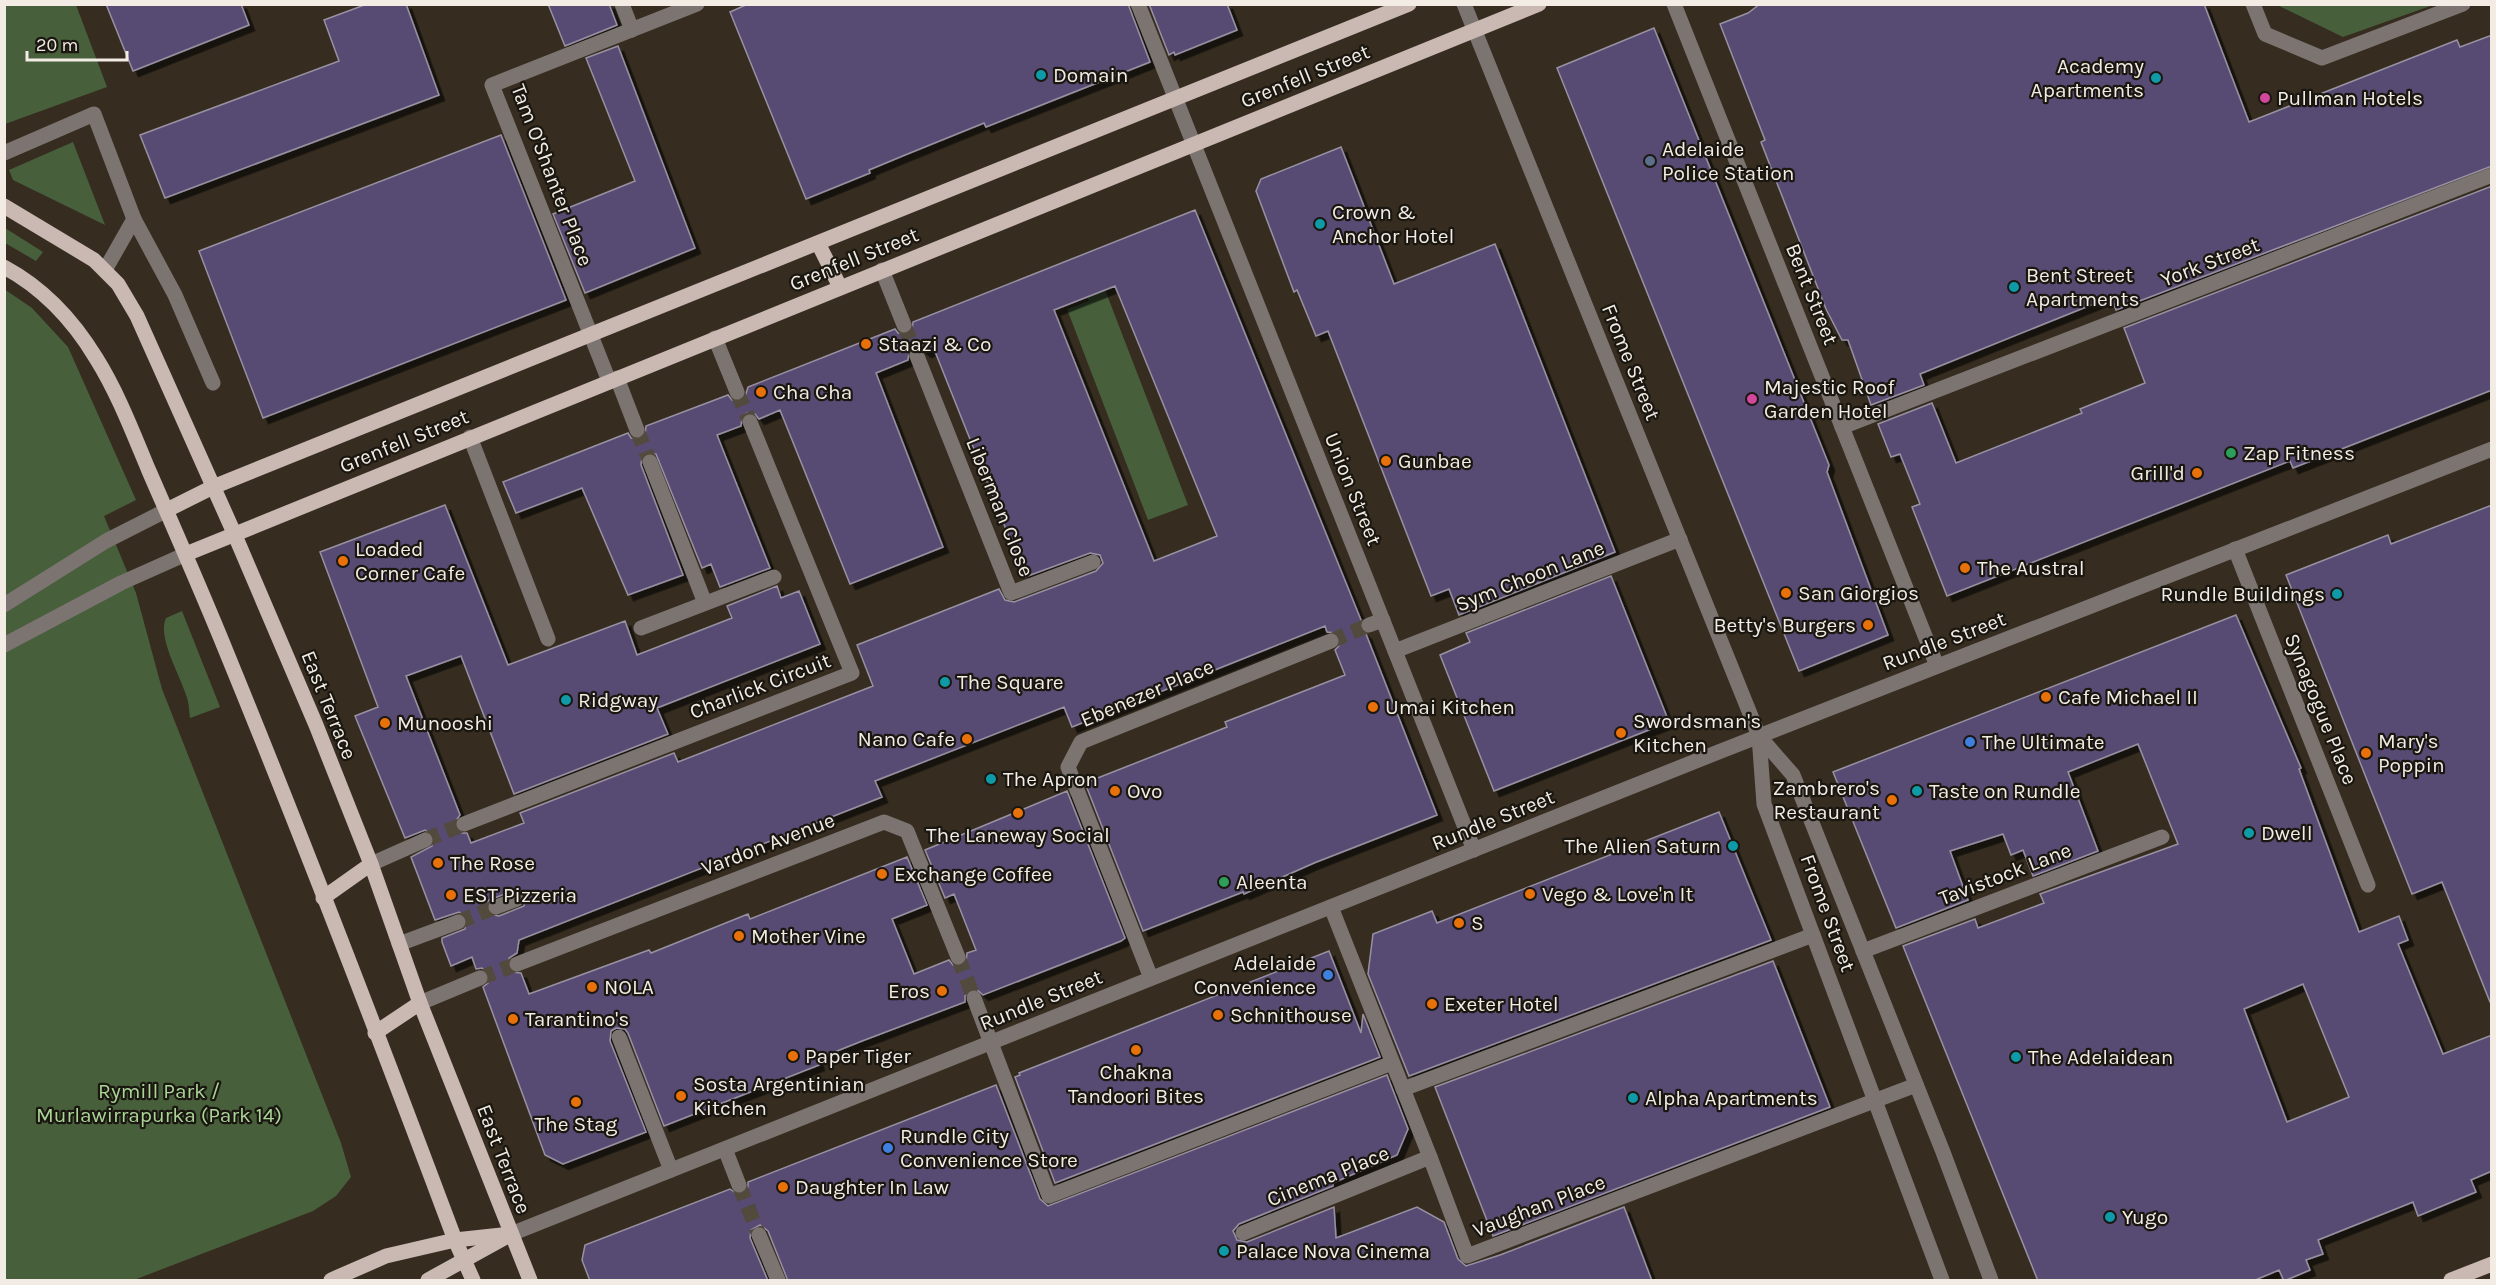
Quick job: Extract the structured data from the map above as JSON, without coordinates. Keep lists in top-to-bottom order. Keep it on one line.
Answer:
{"streets":{"main road":["Grenfell Street","East Terrace"],"street":["Tam O'Shanter Place","York Street","Bent Street","Frome Street","Union Street","Liberman Close","Sym Choon Lane","Rundle Street","Charlick Circuit","Ebenezer Place","Synagogue Place","Vardon Avenue","Tavistock Lane","Cinema Place","Vaughan Place"]},"crossings":[["Grenfell Street","Tam O'Shanter Place"],["Grenfell Street","Frome Street"],["Grenfell Street","Union Street"],["Grenfell Street","East Terrace"],["York Street","Bent Street"],["Bent Street","Rundle Street"],["Frome Street","Sym Choon Lane"],["Frome Street","Rundle Street"],["Frome Street","Tavistock Lane"],["Frome Street","Vaughan Place"],["Union Street","Sym Choon Lane"],["Union Street","Rundle Street"],["Rundle Street","Ebenezer Place"],["Rundle Street","East Terrace"],["Rundle Street","Synagogue Place"],["Rundle Street","Vaughan Place"],["Cinema Place","Vaughan Place"]],"parks":["Rymill Park / Murlawirrapurka (Park 14)"],"places":["Domain","Academy Apartments","Pullman Hotels","Adelaide Police Station","Crown & Anchor Hotel","Bent Street Apartments","Staazi & Co","Cha Cha","Majestic Roof Garden Hotel","Zap Fitness","Gunbae","Grill'd","Loaded Corner Cafe","The Austral","San Giorgios","Rundle Buildings","Betty's Burgers","The Square","Cafe Michael II","Ridgway","Umai Kitchen","Munooshi","Swordsman's Kitchen","Nano Cafe","The Ultimate","Mary's Poppin","The Apron","Ovo","Taste on Rundle","Zambrero's Restaurant","The Laneway Social","Dwell","The Alien Saturn","The Rose","Exchange Coffee","Aleenta","Vego & Love'n It","EST Pizzeria","S","Mother Vine","Adelaide Convenience","NOLA","Eros","Exeter Hotel","Schnithouse","Tarantino's","Chakna Tandoori Bites","Paper Tiger","The Adelaidean","Sosta Argentinian Kitchen","Alpha Apartments","The Stag","Rundle City Convenience Store","Daughter In Law","Yugo","Palace Nova Cinema"],"scale_bar":"20 m"}
